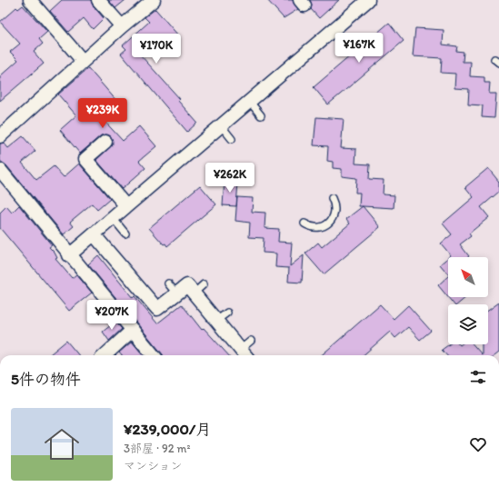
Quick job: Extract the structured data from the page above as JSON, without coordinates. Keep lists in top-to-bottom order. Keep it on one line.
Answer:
{"north":"top left","page":{"price":["¥167K","¥170K","¥239K","¥262K","¥207K"],"heading":"5件の物件","list":[{"name":"¥239,000/月","note":"3部屋 · 92 m² · マンション"}]}}
